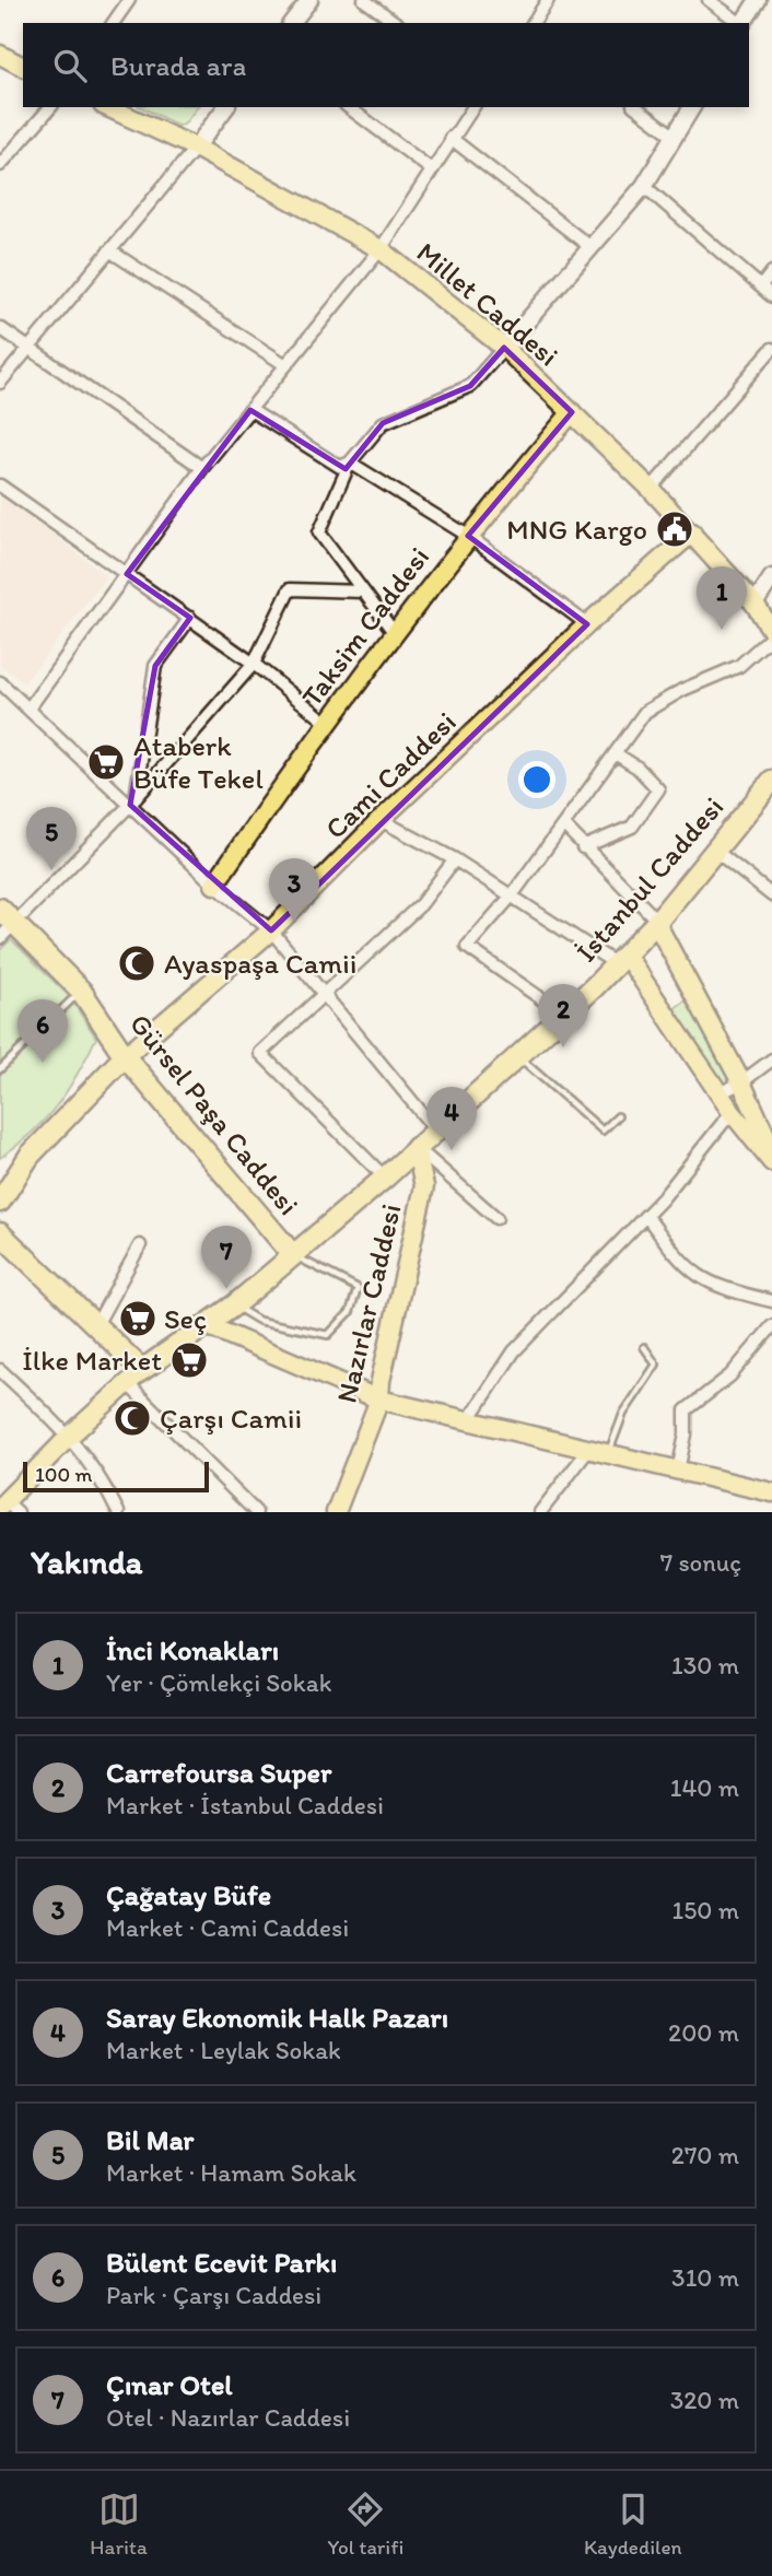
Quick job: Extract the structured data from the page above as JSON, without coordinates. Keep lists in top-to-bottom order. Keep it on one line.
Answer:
{"streets":{"highway":["İstanbul Caddesi","Gürsel Paşa Caddesi"],"main road":["Millet Caddesi","Taksim Caddesi","Cami Caddesi","Nazırlar Caddesi"]},"crossings":[["Millet Caddesi","Taksim Caddesi"],["Millet Caddesi","Cami Caddesi"],["Cami Caddesi","Gürsel Paşa Caddesi"],["İstanbul Caddesi","Gürsel Paşa Caddesi"],["İstanbul Caddesi","Nazırlar Caddesi"]],"places":{"public building":["MNG Kargo"],"supermarket":["Ataberk Büfe Tekel","Seç","İlke Market"],"mosque":["Ayaspaşa Camii","Çarşı Camii"]},"scale_bar":"100 m","page":{"search":"Burada ara","pins":["1","5","3","2","6","4","7"],"scale":"100 m","heading":["Yakında","7 sonuç"],"list":[{"mark":"1","name":"İnci Konakları","note":"Yer · Çömlekçi Sokak","value":"130 m"},{"mark":"2","name":"Carrefoursa Super","note":"Market · İstanbul Caddesi","value":"140 m"},{"mark":"3","name":"Çağatay Büfe","note":"Market · Cami Caddesi","value":"150 m"},{"mark":"4","name":"Saray Ekonomik Halk Pazarı","note":"Market · Leylak Sokak","value":"200 m"},{"mark":"5","name":"Bil Mar","note":"Market · Hamam Sokak","value":"270 m"},{"mark":"6","name":"Bülent Ecevit Parkı","note":"Park · Çarşı Caddesi","value":"310 m"},{"mark":"7","name":"Çınar Otel","note":"Otel · Nazırlar Caddesi","value":"320 m"}],"nav":["Harita","Yol tarifi","Kaydedilen"]}}
